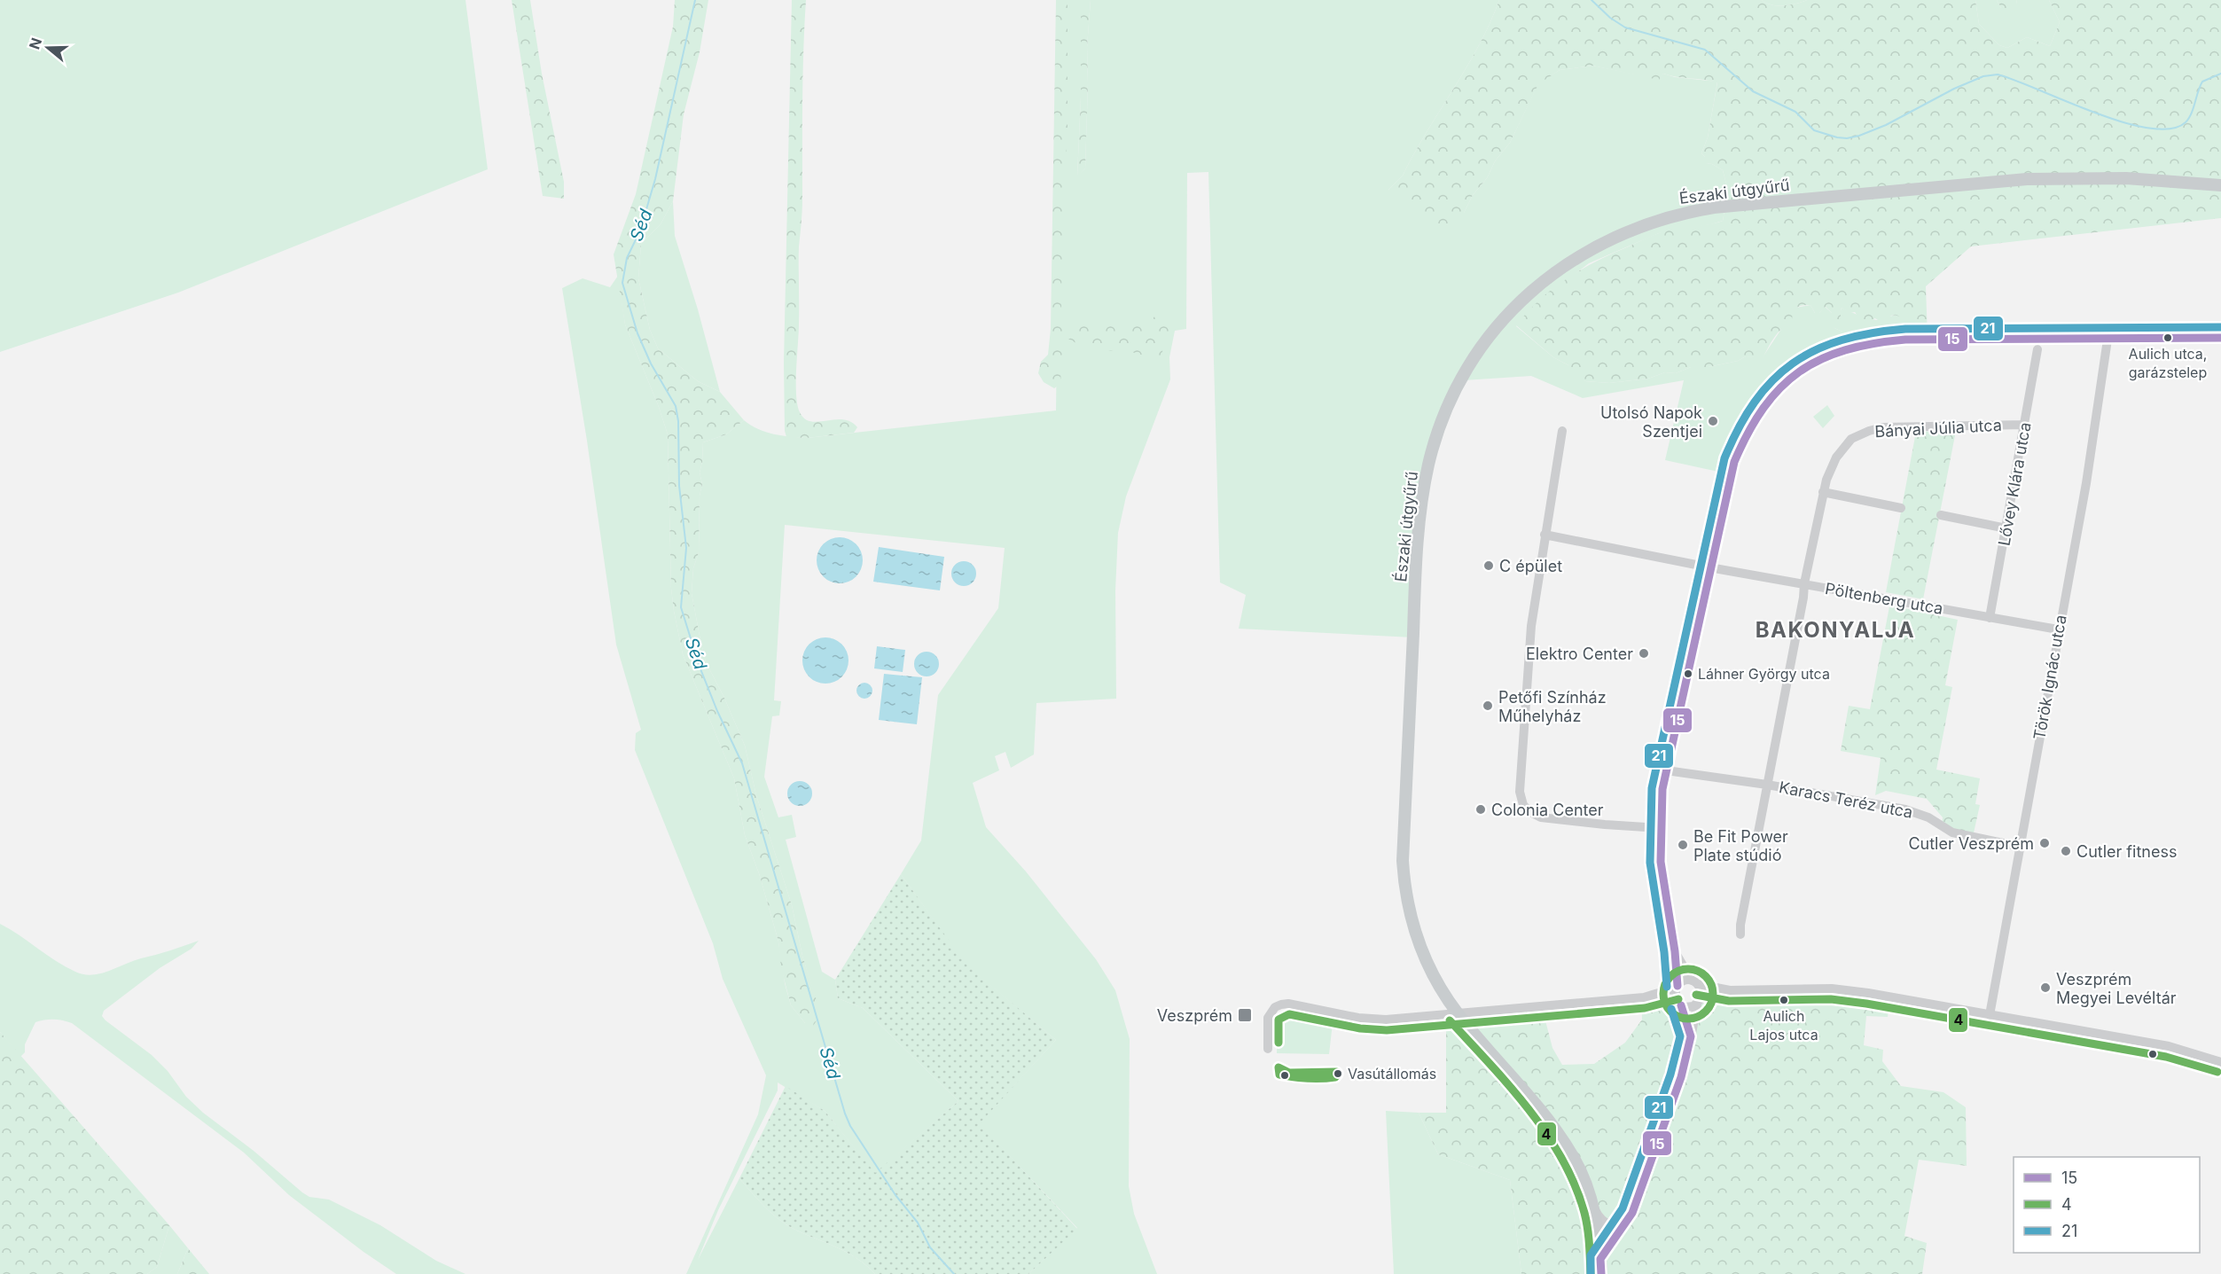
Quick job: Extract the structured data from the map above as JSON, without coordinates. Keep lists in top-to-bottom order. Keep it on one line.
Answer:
{"streets":{"main road":["Északi útgyűrű"],"street":["Bányai Júlia utca","Lővey Klára utca","Pöltenberg utca","Török Ignác utca","Karacs Teréz utca"]},"crossings":[["Bányai Júlia utca","Lővey Klára utca"],["Bányai Júlia utca","Pöltenberg utca"],["Bányai Júlia utca","Karacs Teréz utca"],["Lővey Klára utca","Pöltenberg utca"],["Pöltenberg utca","Török Ignác utca"],["Török Ignác utca","Karacs Teréz utca"]],"districts":["BAKONYALJA"],"water":["Séd"],"places":{"other":["Aulich utca, garázstelep","Utolsó Napok Szentjei","C épület","Elektro Center","Láhner György utca","Petőfi Színház Műhelyház","Colonia Center","Cutler Veszprém","Be Fit Power Plate stúdió","Cutler fitness","Veszprém Megyei Levéltár","Aulich Lajos utca","Vasútállomás"],"transit":["Veszprém"]},"lines":["transit line 21","transit line 15","transit line 4"],"legend":["15","4","21"],"north":"left"}
